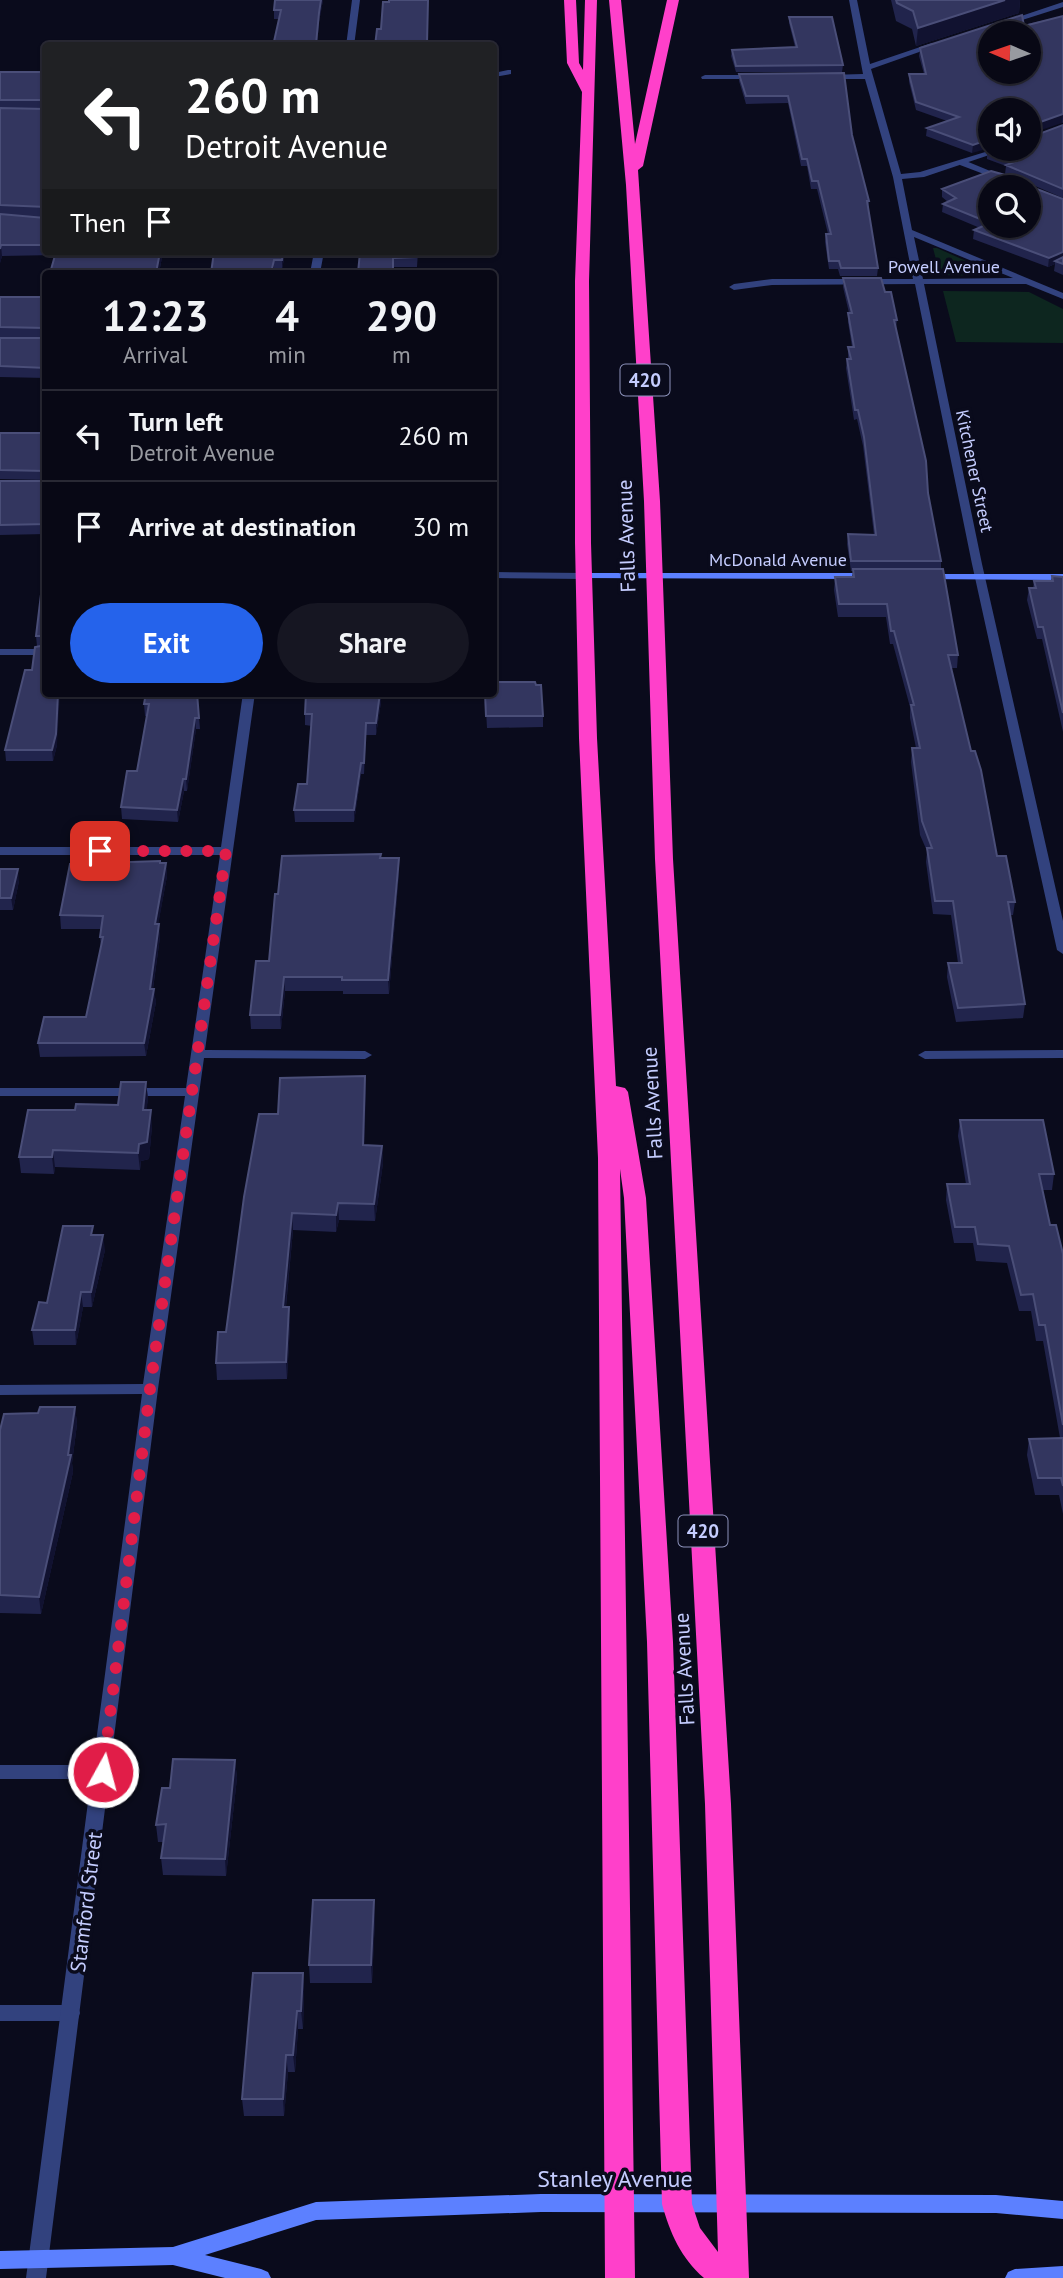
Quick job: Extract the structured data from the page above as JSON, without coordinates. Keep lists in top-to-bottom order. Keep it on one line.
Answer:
{"streets":{"highway":["420","Falls Avenue"],"main road":["McDonald Avenue","Stanley Avenue"],"street":["Powell Avenue","Kitchener Street","Stamford Street"]},"crossings":[["Powell Avenue","Kitchener Street"],["420","Falls Avenue"],["420","Stanley Avenue"],["Falls Avenue","McDonald Avenue"],["Falls Avenue","Stanley Avenue"],["Stamford Street","Stanley Avenue"]],"north":"left","page":{"turn":["260 m","Detroit Avenue"],"then":"Then","eta":["12:23","Arrival","4","min","290","m"],"list":[{"name":"Turn left","note":"Detroit Avenue","value":"260 m"},{"name":"Arrive at destination","value":"30 m"}],"buttons":["Exit","Share"]}}
